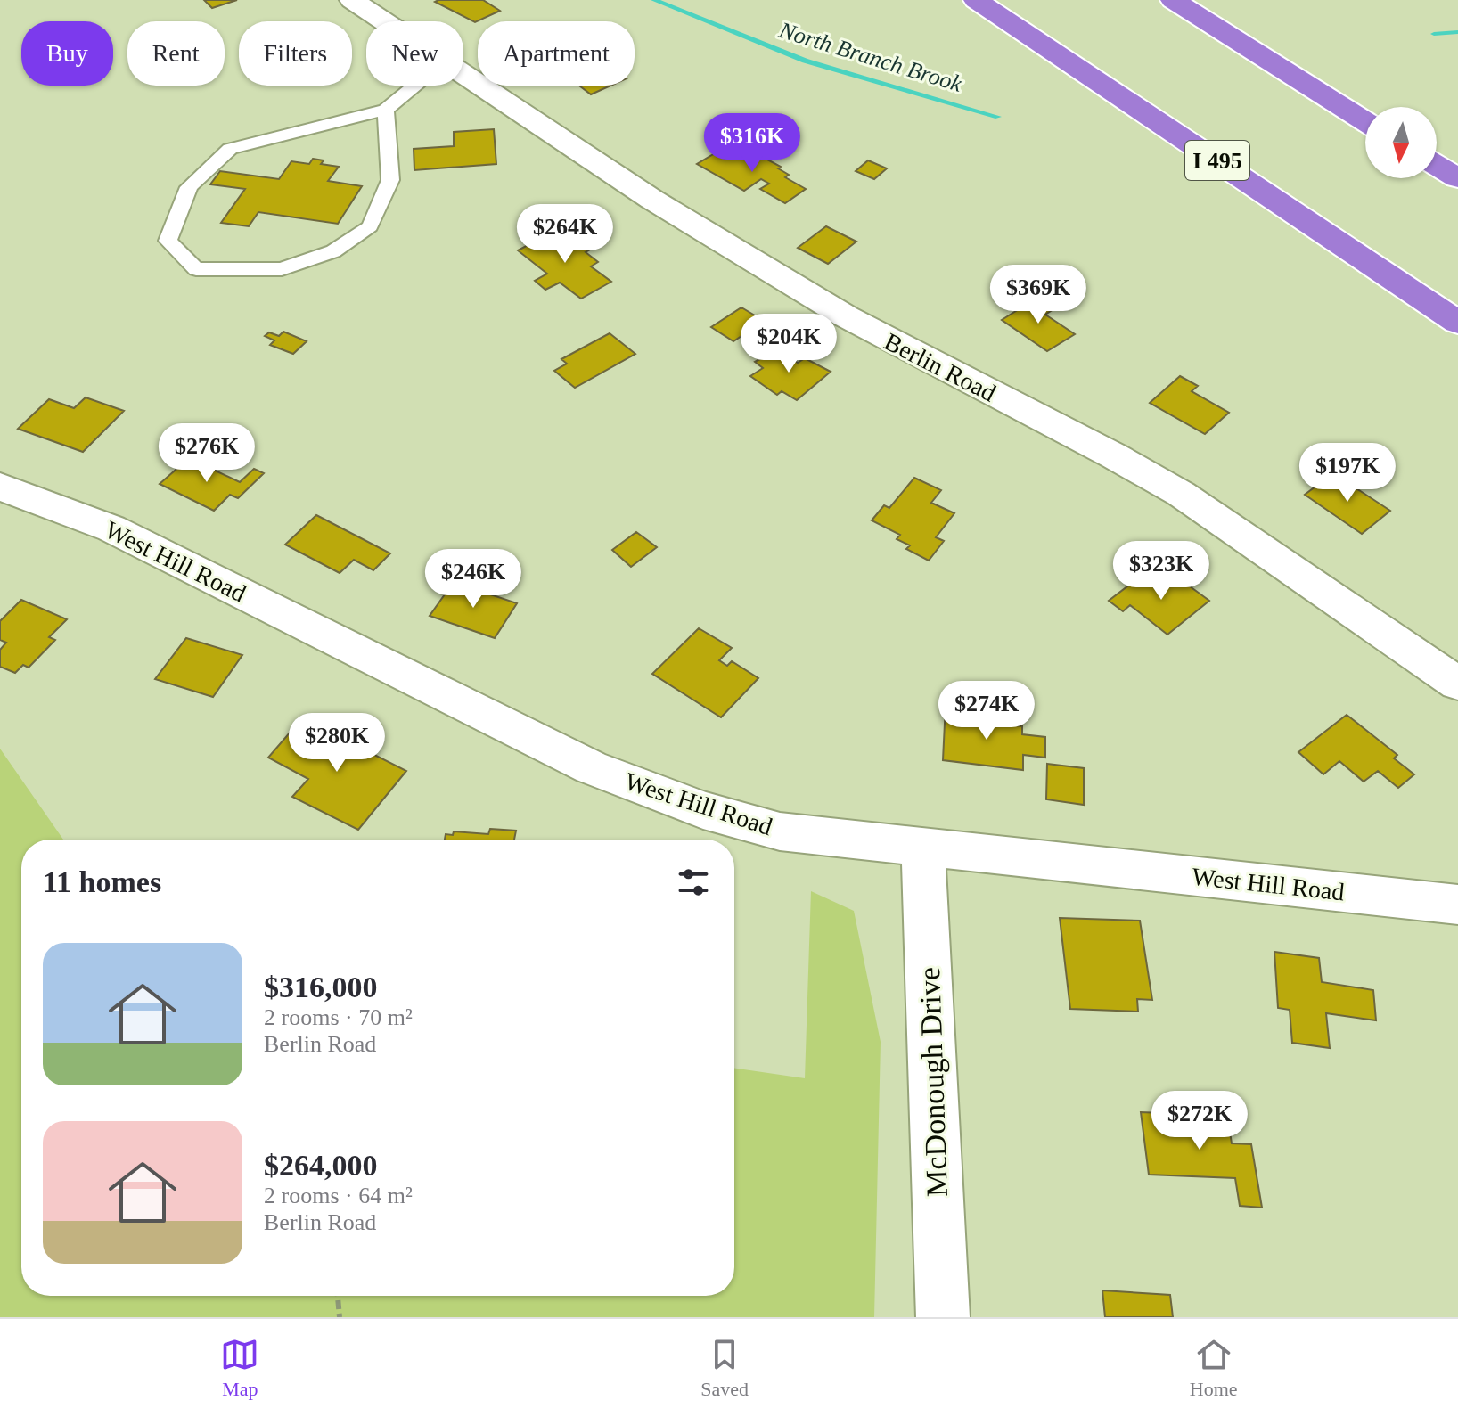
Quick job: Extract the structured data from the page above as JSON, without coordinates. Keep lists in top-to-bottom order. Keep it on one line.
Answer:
{"streets":{"highway":["I 495"],"street":["Berlin Road","West Hill Road","McDonough Drive"]},"crossings":[["West Hill Road","McDonough Drive"]],"water":["North Branch Brook"],"north":"bottom","page":{"chip":["Buy","Rent","Filters","New","Apartment"],"price":["$316K","$264K","$369K","$204K","$276K","$197K","$323K","$246K","$274K","$280K","$272K"],"heading":"11 homes","list":[{"name":"$316,000","note":"2 rooms · 70 m² · Berlin Road"},{"name":"$264,000","note":"2 rooms · 64 m² · Berlin Road"}],"tabs":["Map","Saved","Home"]}}
